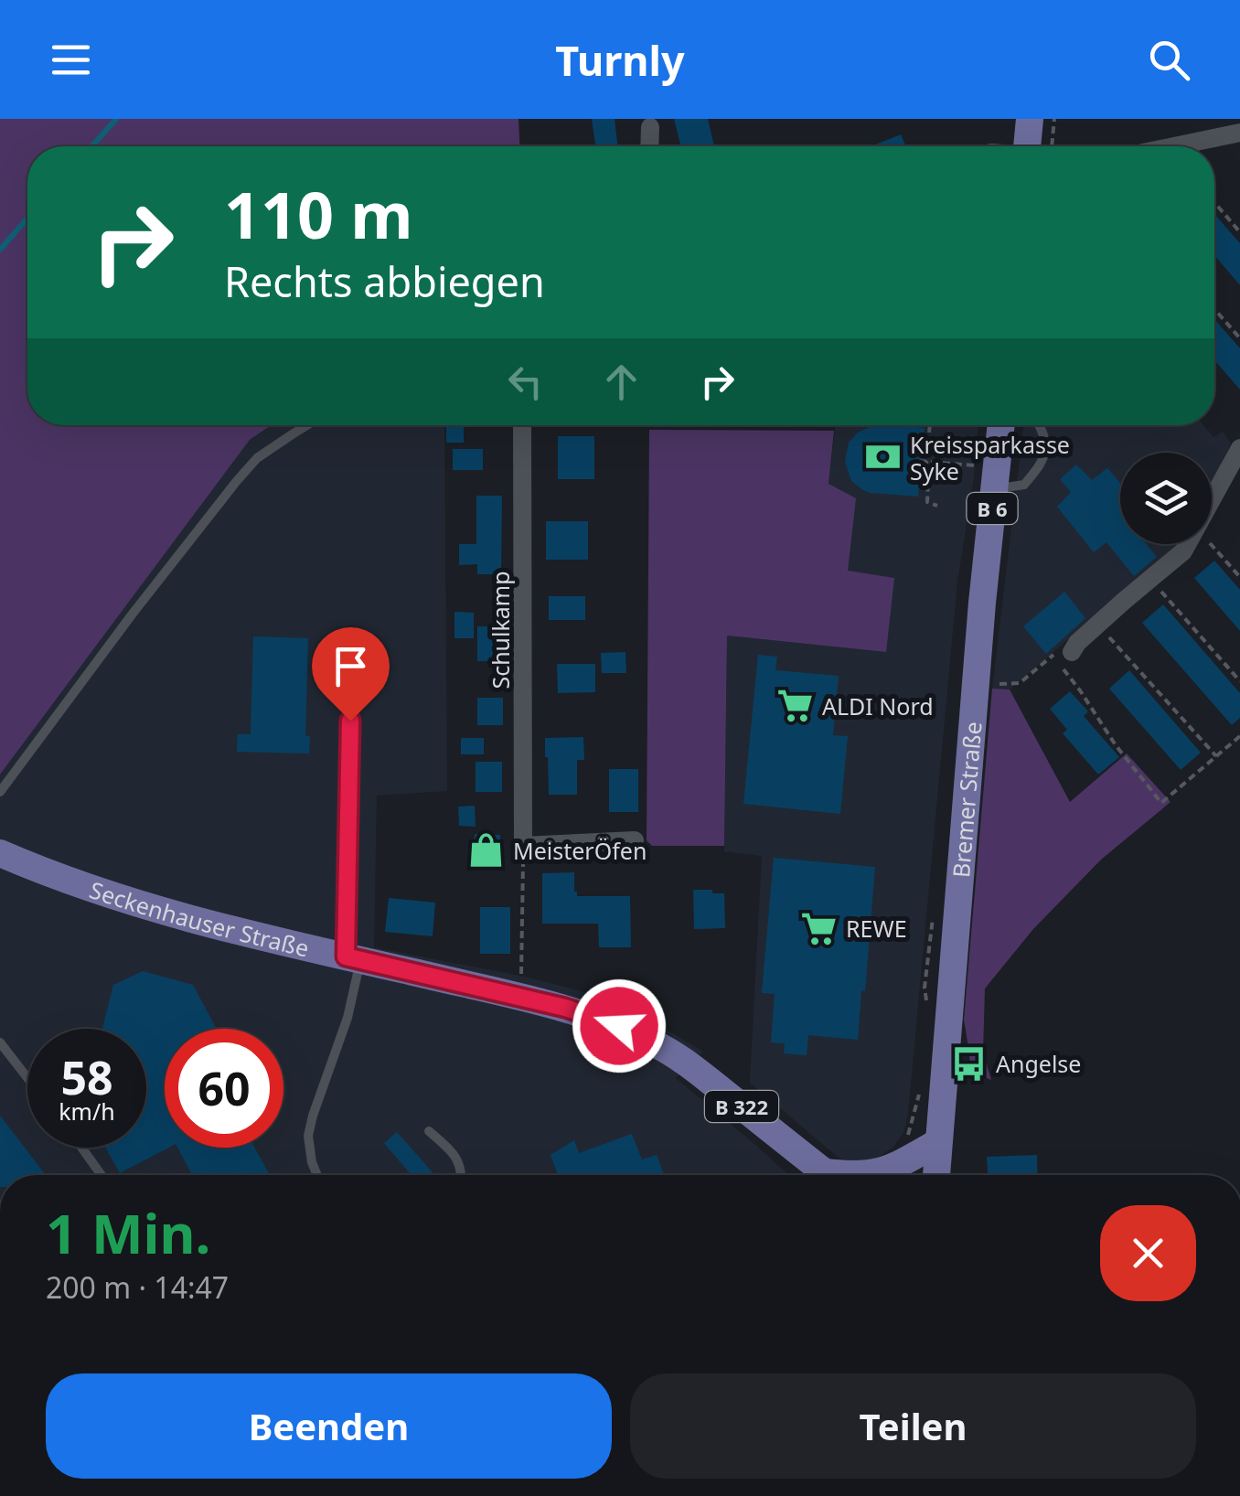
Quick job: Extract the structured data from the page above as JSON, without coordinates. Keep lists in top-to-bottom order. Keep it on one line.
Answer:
{"streets":{"main road":["B 6","Bremer Straße","Seckenhauser Straße","B 322"],"street":["Schulkamp"]},"places":{"bank":["Kreissparkasse Syke"],"supermarket":["ALDI Nord","REWE"],"shop":["MeisterÖfen"],"bus stop":["Angelse"]},"page":{"header":"Turnly","turn":["110 m","Rechts abbiegen"],"speed":"58 km/h","limit":"60","heading":["1 Min.","200 m · 14:47"],"buttons":["Beenden","Teilen"]}}
